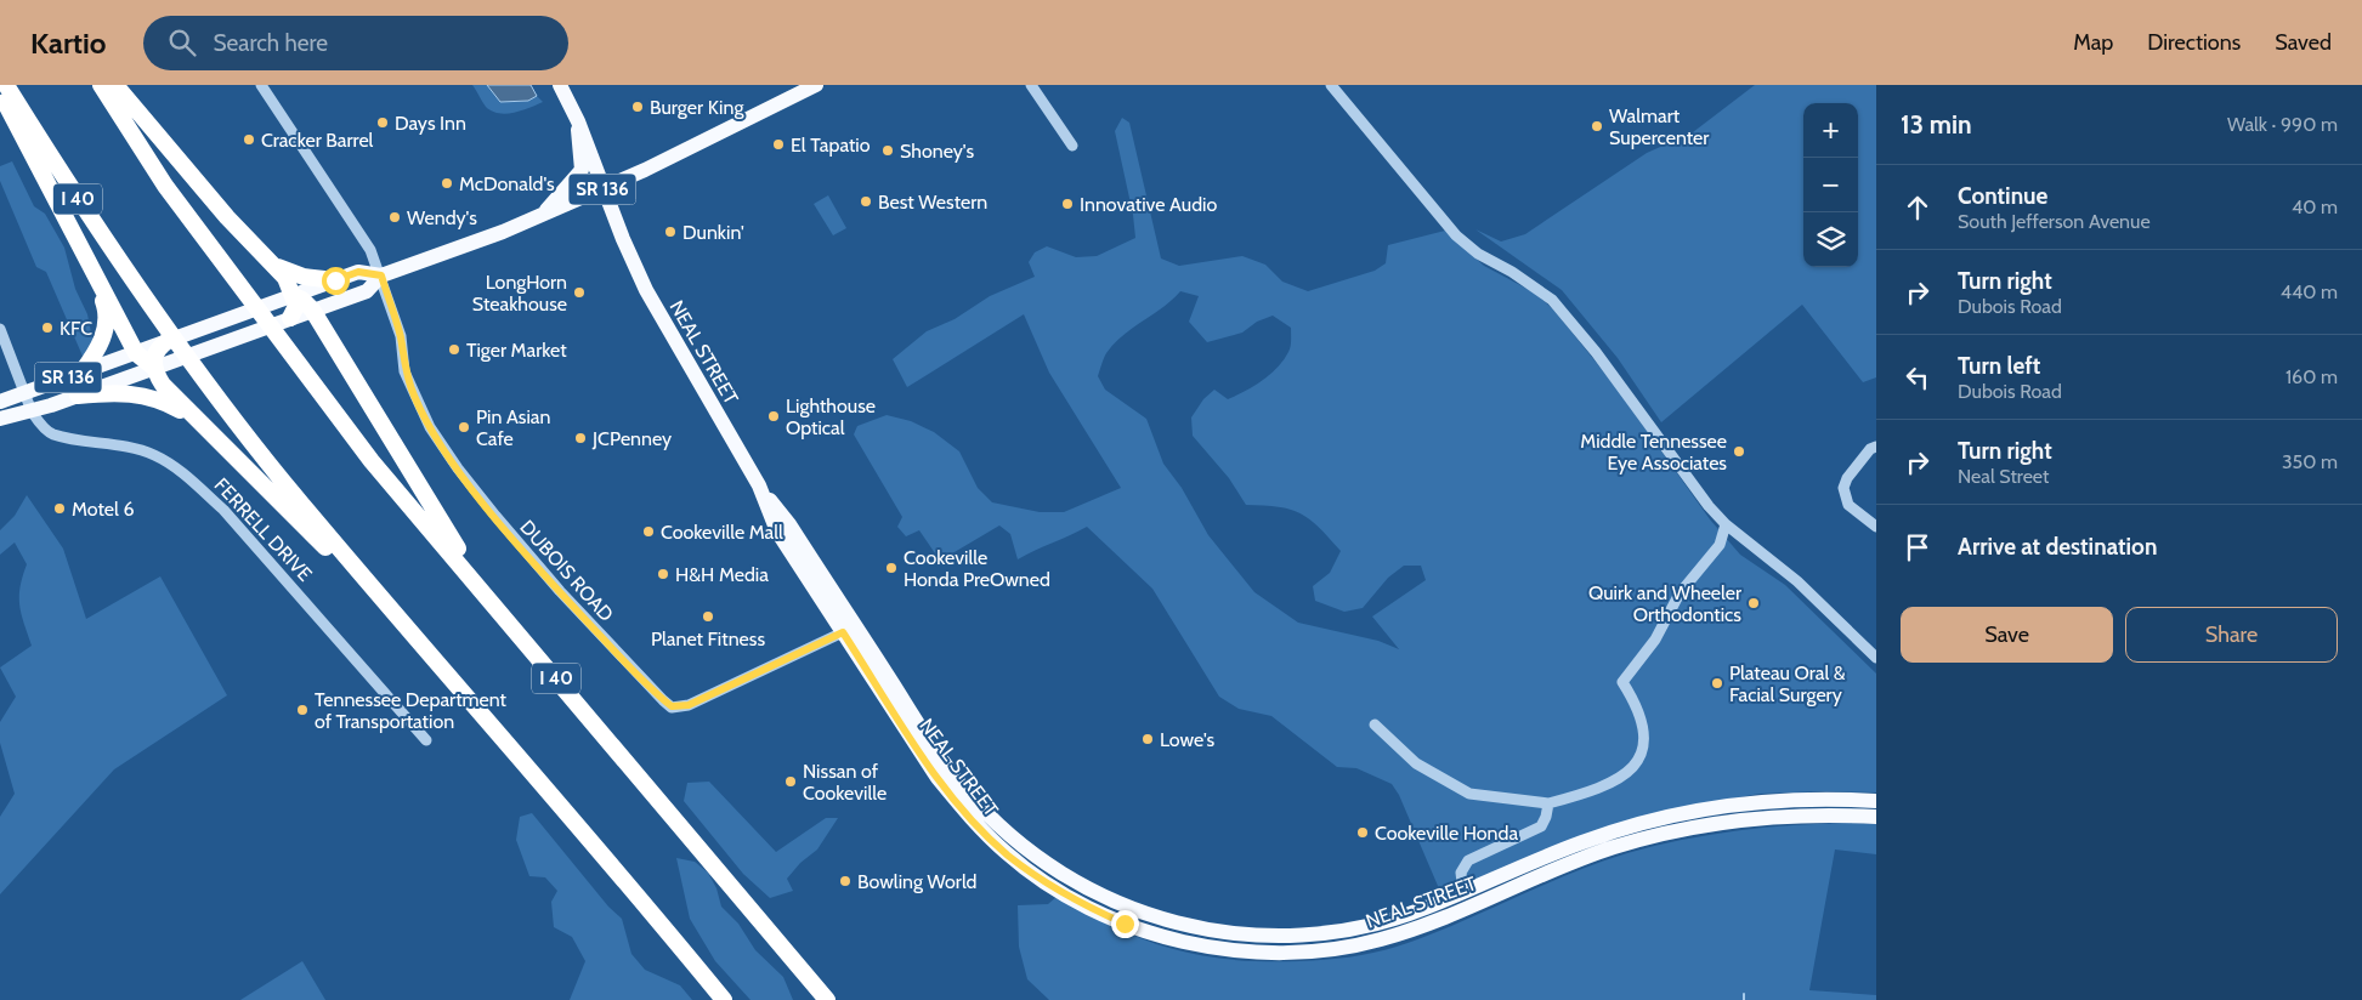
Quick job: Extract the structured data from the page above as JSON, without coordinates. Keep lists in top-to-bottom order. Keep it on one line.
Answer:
{"streets":{"highway":["I 40"],"main road":["SR 136","NEAL STREET"],"street":["FERRELL DRIVE","DUBOIS ROAD"]},"crossings":[["SR 136","NEAL STREET"],["SR 136","FERRELL DRIVE"],["SR 136","DUBOIS ROAD"],["NEAL STREET","DUBOIS ROAD"]],"places":["Burger King","Days Inn","Walmart Supercenter","Cracker Barrel","El Tapatio","Shoney's","McDonald's","Best Western","Innovative Audio","Wendy's","Dunkin'","LongHorn Steakhouse","KFC","Tiger Market","Lighthouse Optical","Pin Asian Cafe","JCPenney","Middle Tennessee Eye Associates","Motel 6","Cookeville Mall","Cookeville Honda PreOwned","H&H Media","Quirk and Wheeler Orthodontics","Planet Fitness","Plateau Oral & Facial Surgery","Tennessee Department of Transportation","Lowe's","Nissan of Cookeville","Cookeville Honda","Bowling World"],"page":{"header":"Kartio","search":"Search here","nav":["Map","Directions","Saved"],"heading":["13 min","Walk · 990 m"],"map_buttons":["+","−"],"list":[["Continue","South Jefferson Avenue","40 m"],["Turn right","Dubois Road","440 m"],["Turn left","Dubois Road","160 m"],["Turn right","Neal Street","350 m"],"Arrive at destination"],"buttons":["Save","Share"]}}
